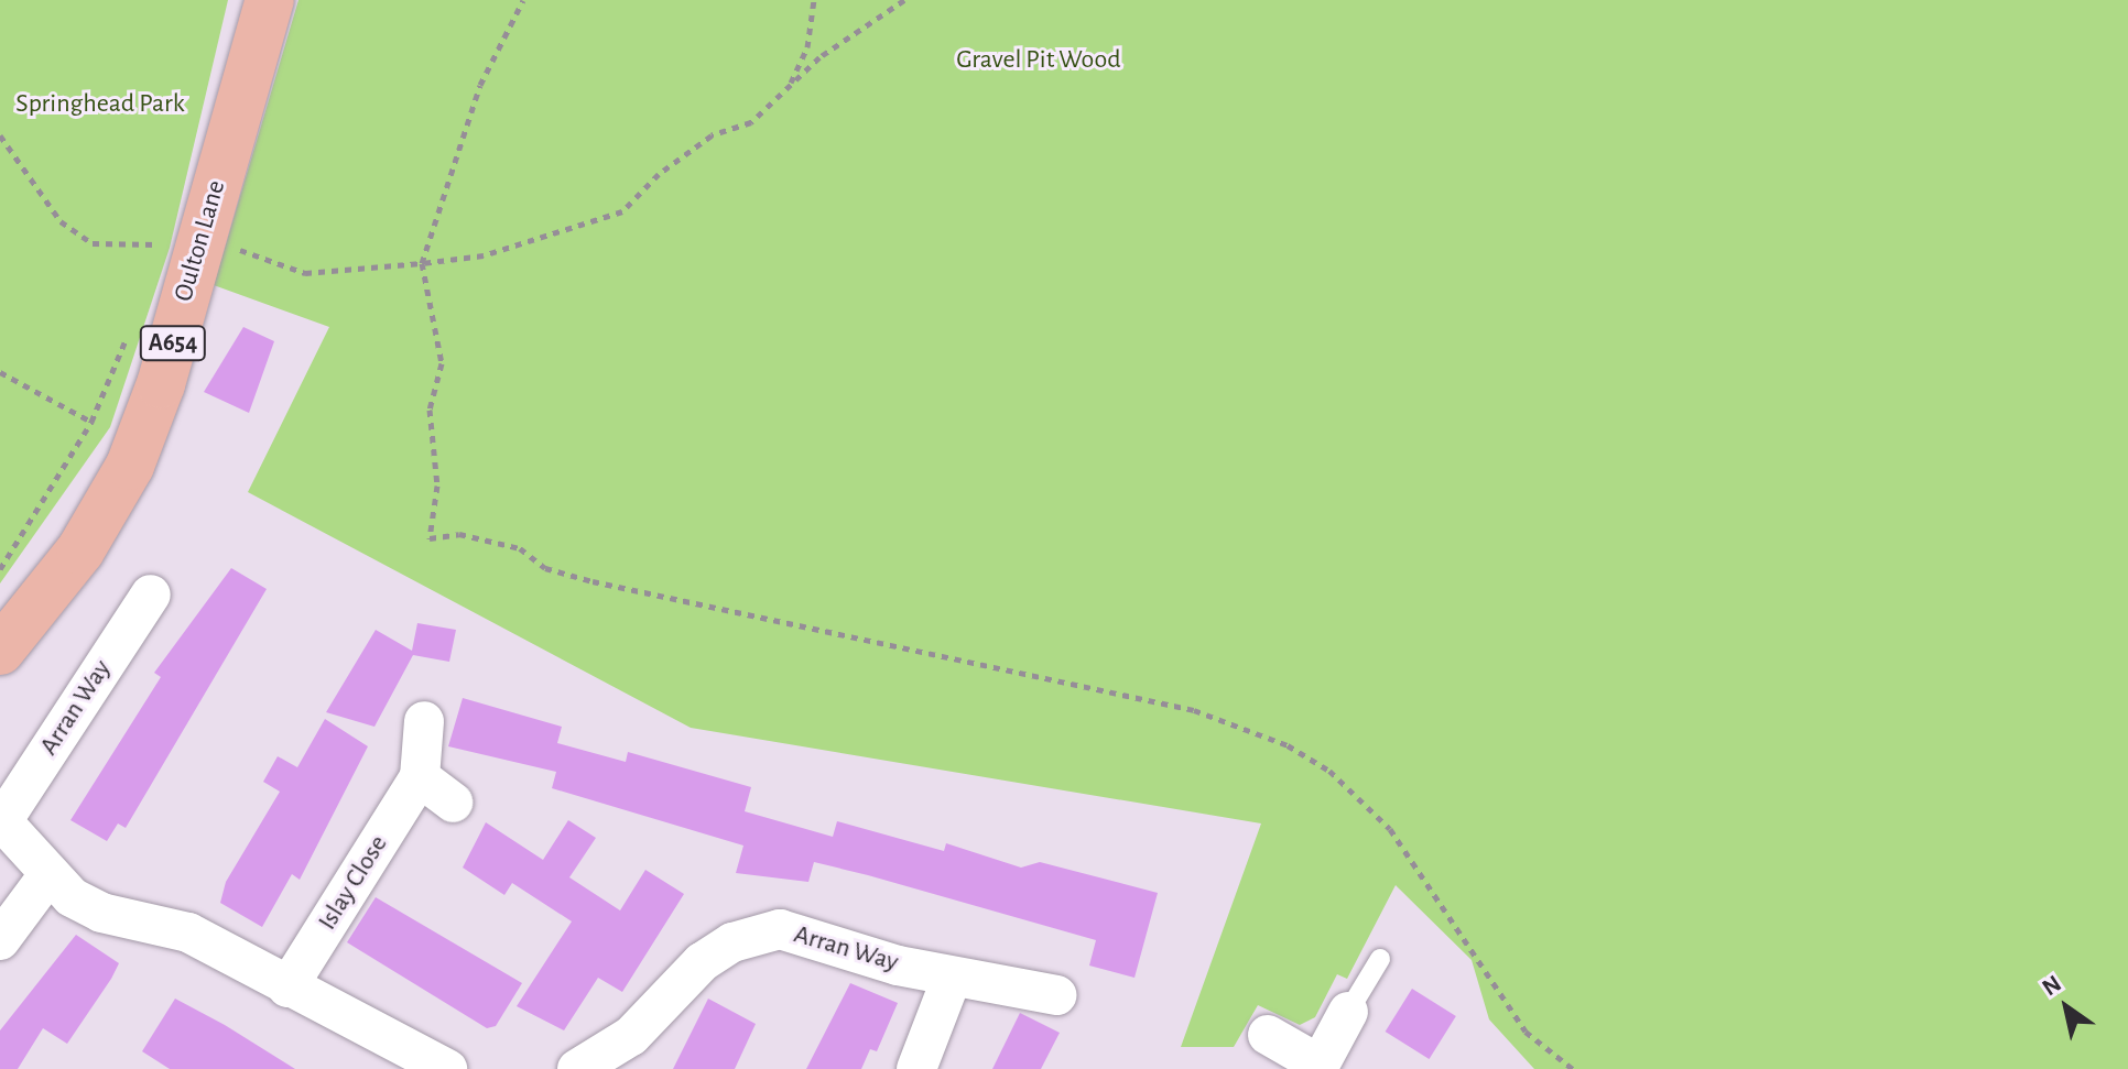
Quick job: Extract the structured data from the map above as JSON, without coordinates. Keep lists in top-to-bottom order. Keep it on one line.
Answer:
{"streets":{"main road":["Oulton Lane","A654"],"street":["Arran Way","Islay Close"]},"crossings":[["Arran Way","Islay Close"]],"parks":["Gravel Pit Wood","Springhead Park"],"north":"top left"}
